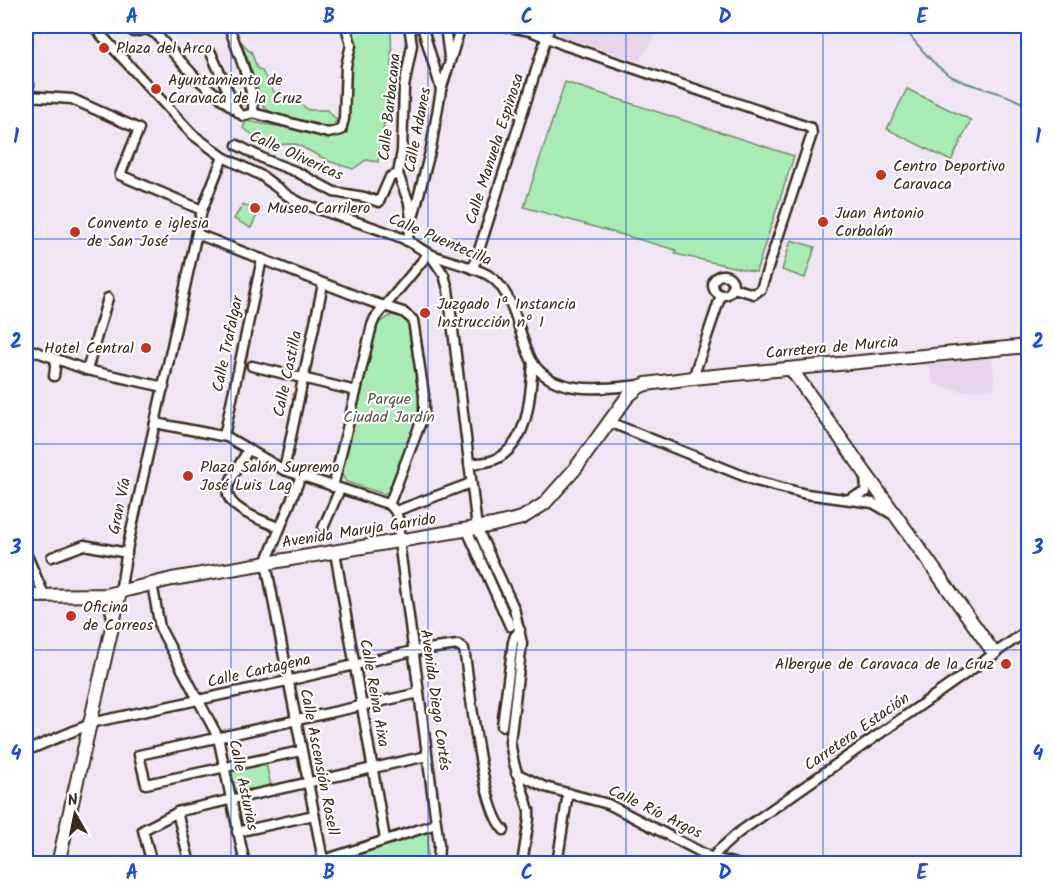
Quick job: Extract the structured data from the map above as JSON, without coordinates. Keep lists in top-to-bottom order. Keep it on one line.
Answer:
{"streets":{"main road":["Carretera de Murcia","Gran Vía","Avenida Maruja Garrido"],"street":["Calle Barbacana","Calle Adanes","Calle Manuela Espinosa","Calle Olivericas","Calle Puentecilla","Calle Trafalgar","Calle Castilla","Calle Cartagena","Calle Reina Aixa","Avenida Diego Cortés","Carretera Estación","Calle Ascensión Rosell","Calle Asturias","Calle Río Argos"]},"crossings":[["Calle Barbacana","Calle Adanes"],["Calle Barbacana","Calle Olivericas"],["Calle Adanes","Calle Puentecilla"],["Calle Manuela Espinosa","Calle Puentecilla"],["Calle Puentecilla","Gran Vía"],["Carretera de Murcia","Avenida Maruja Garrido"],["Gran Vía","Avenida Maruja Garrido"],["Gran Vía","Calle Cartagena"],["Avenida Maruja Garrido","Calle Reina Aixa"],["Avenida Maruja Garrido","Avenida Diego Cortés"],["Avenida Maruja Garrido","Calle Ascensión Rosell"],["Avenida Maruja Garrido","Calle Asturias"],["Calle Cartagena","Calle Reina Aixa"],["Calle Cartagena","Avenida Diego Cortés"],["Calle Cartagena","Calle Ascensión Rosell"],["Calle Cartagena","Calle Asturias"],["Carretera Estación","Calle Río Argos"]],"parks":["Parque Ciudad Jardín"],"places":["Plaza del Arco","Ayuntamiento de Caravaca de la Cruz","Centro Deportivo Caravaca","Museo Carrilero","Juan Antonio Corbalán","Convento e iglesia de San José","Juzgado 1ª Instancia Instrucción nº 1","Hotel Central","Plaza Salón Supremo José Luis Lag","Oficina de Correos","Albergue de Caravaca de la Cruz"],"north":"top","grid":{"columns":["A","B","C","D","E"],"rows":["1","2","3","4"]}}
